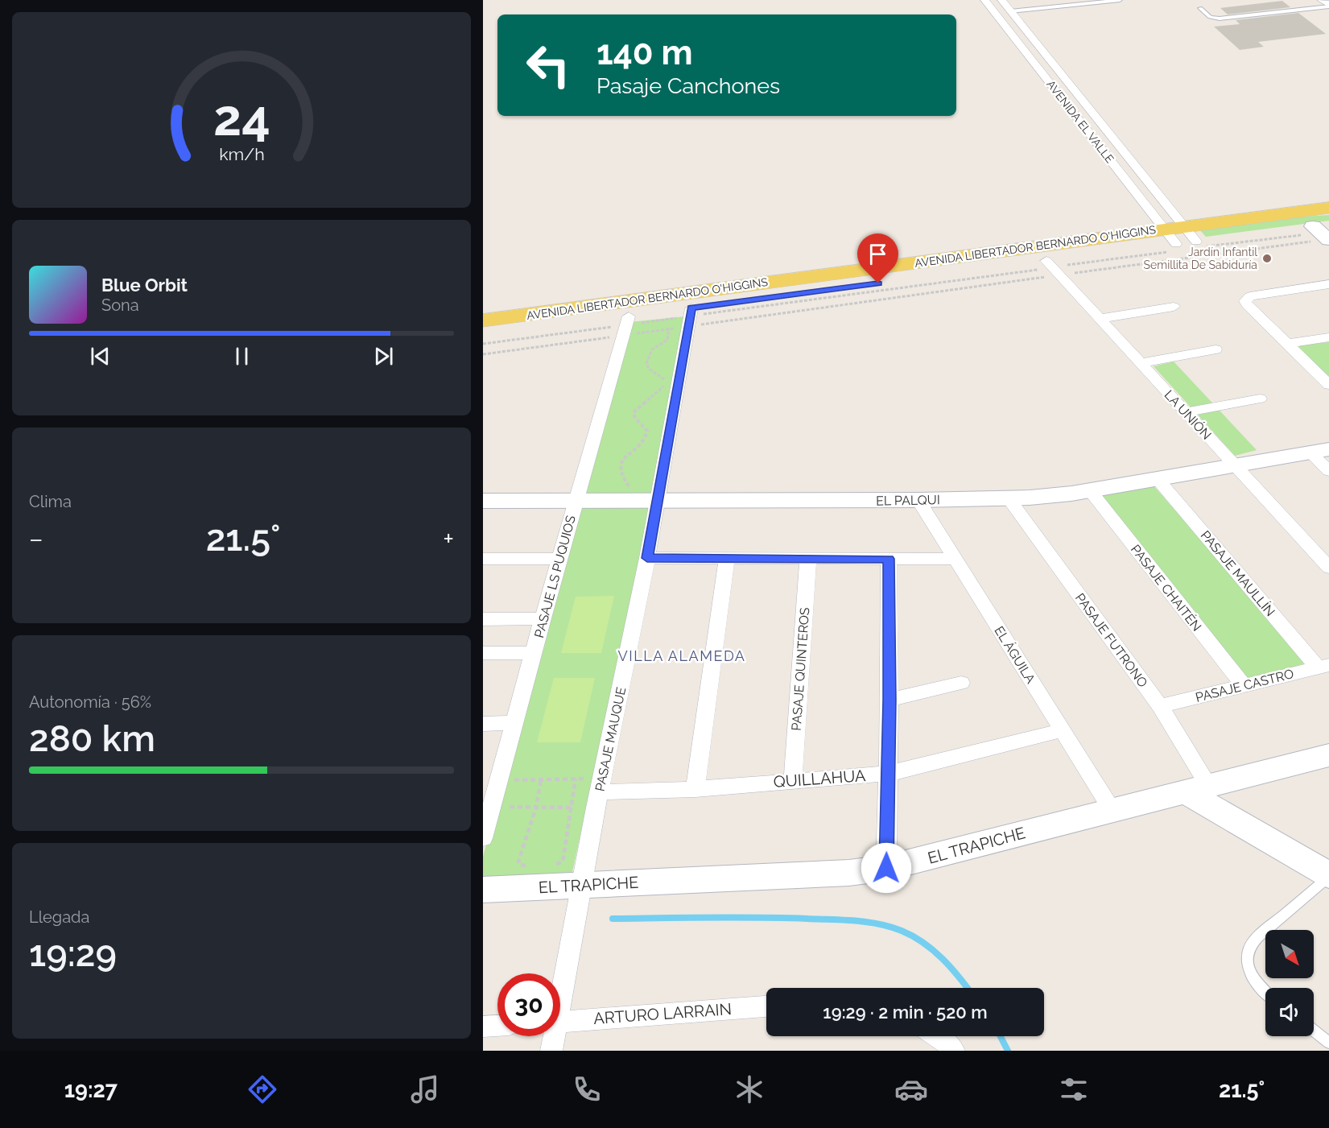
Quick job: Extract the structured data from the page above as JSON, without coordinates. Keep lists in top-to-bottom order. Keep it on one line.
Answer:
{"streets":{"main road":["AVENIDA LIBERTADOR BERNARDO O'HIGGINS"],"street":["AVENIDA EL VALLE","LA UNIÓN","EL PALQUI","PASAJE MAULLÍN","PASAJE LS PUQUIOS","PASAJE CHAITÉN","PASAJE FUTRONO","EL ÁGUILA","PASAJE QUINTEROS","PASAJE CASTRO","PASAJE MAUQUE","QUILLAHUA","EL TRAPICHE","ARTURO LARRAIN"]},"crossings":[["AVENIDA EL VALLE","AVENIDA LIBERTADOR BERNARDO O'HIGGINS"],["AVENIDA LIBERTADOR BERNARDO O'HIGGINS","LA UNIÓN"],["AVENIDA LIBERTADOR BERNARDO O'HIGGINS","PASAJE LS PUQUIOS"],["AVENIDA LIBERTADOR BERNARDO O'HIGGINS","PASAJE MAUQUE"],["LA UNIÓN","EL PALQUI"],["EL PALQUI","PASAJE MAULLÍN"],["EL PALQUI","PASAJE LS PUQUIOS"],["EL PALQUI","PASAJE CHAITÉN"],["EL PALQUI","PASAJE FUTRONO"],["EL PALQUI","EL ÁGUILA"],["EL PALQUI","PASAJE MAUQUE"],["PASAJE MAULLÍN","PASAJE CASTRO"],["PASAJE CHAITÉN","PASAJE CASTRO"],["PASAJE FUTRONO","PASAJE CASTRO"],["PASAJE FUTRONO","EL TRAPICHE"],["EL ÁGUILA","QUILLAHUA"],["EL ÁGUILA","EL TRAPICHE"],["PASAJE QUINTEROS","QUILLAHUA"],["PASAJE MAUQUE","QUILLAHUA"],["PASAJE MAUQUE","EL TRAPICHE"]],"districts":["VILLA ALAMEDA"],"places":["Jardín Infantil Semillita De Sabiduría"],"north":"bottom right","page":{"turn":["140 m","Pasaje Canchones"],"song":["Blue Orbit","Sona"],"tile":["Clima",["Autonomía · 56%","280 km"],["Llegada","19:29"]],"heat":["−","21.5°","+"],"limit":"30","trip":"19:29 · 2 min · 520 m","tabs":["19:27","21.5°"],"gauge":["24","km/h"]}}
